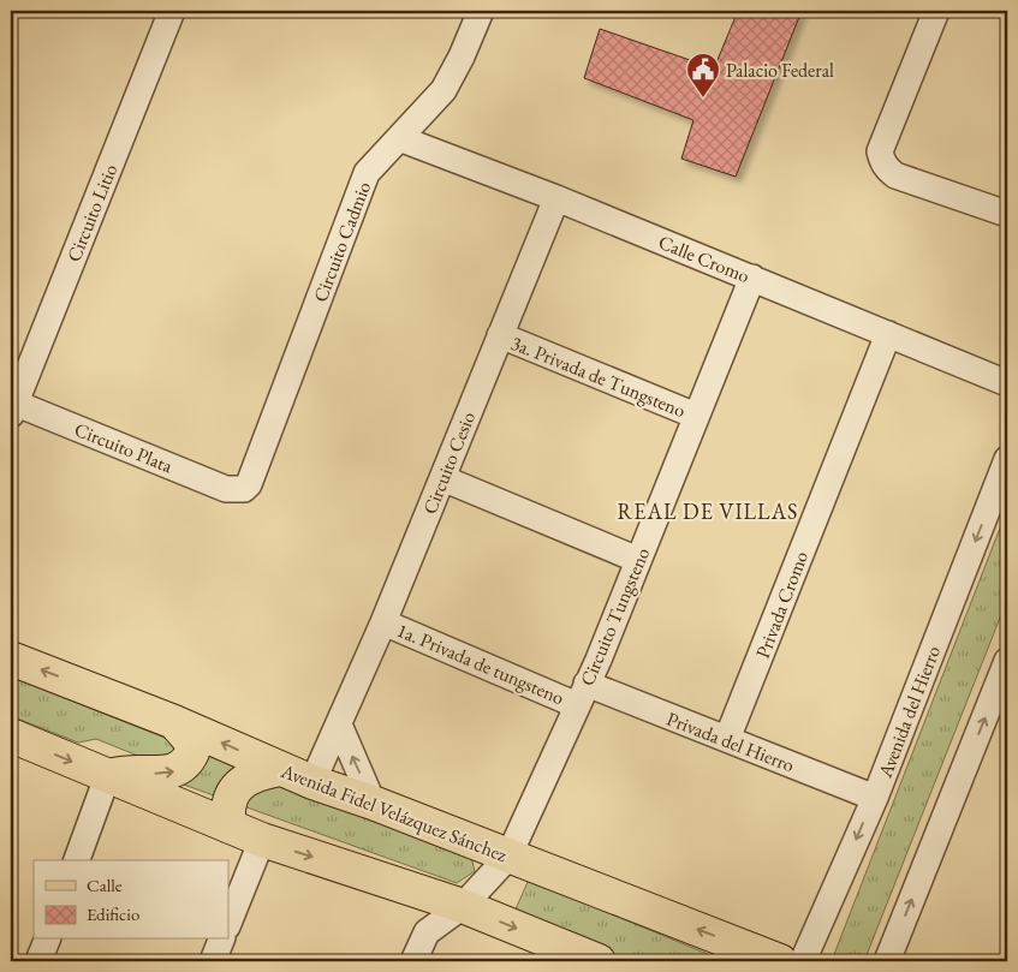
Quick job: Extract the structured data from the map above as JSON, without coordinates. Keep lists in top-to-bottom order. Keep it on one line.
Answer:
{"streets":{"main road":["Avenida Fidel Velázquez Sánchez"],"street":["Circuito Litio","Circuito Cadmio","Calle Cromo","3a. Privada de Tungsteno","Circuito Plata","Circuito Cesio","Privada Cromo","Circuito Tungsteno","1a. Privada de tungsteno","Avenida del Hierro","Privada del Hierro"]},"crossings":[["Circuito Litio","Circuito Plata"],["Circuito Cadmio","Calle Cromo"],["Circuito Cadmio","Circuito Plata"],["Calle Cromo","Circuito Cesio"],["Calle Cromo","Privada Cromo"],["Calle Cromo","Circuito Tungsteno"],["3a. Privada de Tungsteno","Circuito Cesio"],["3a. Privada de Tungsteno","Circuito Tungsteno"],["Circuito Cesio","1a. Privada de tungsteno"],["Circuito Cesio","Avenida Fidel Velázquez Sánchez"],["Privada Cromo","Privada del Hierro"],["Circuito Tungsteno","1a. Privada de tungsteno"],["Circuito Tungsteno","Privada del Hierro"],["Circuito Tungsteno","Avenida Fidel Velázquez Sánchez"],["1a. Privada de tungsteno","Privada del Hierro"],["Avenida del Hierro","Privada del Hierro"]],"districts":["REAL DE VILLAS"],"places":{"public building":["Palacio Federal"]},"legend":["Calle","Edificio"]}
